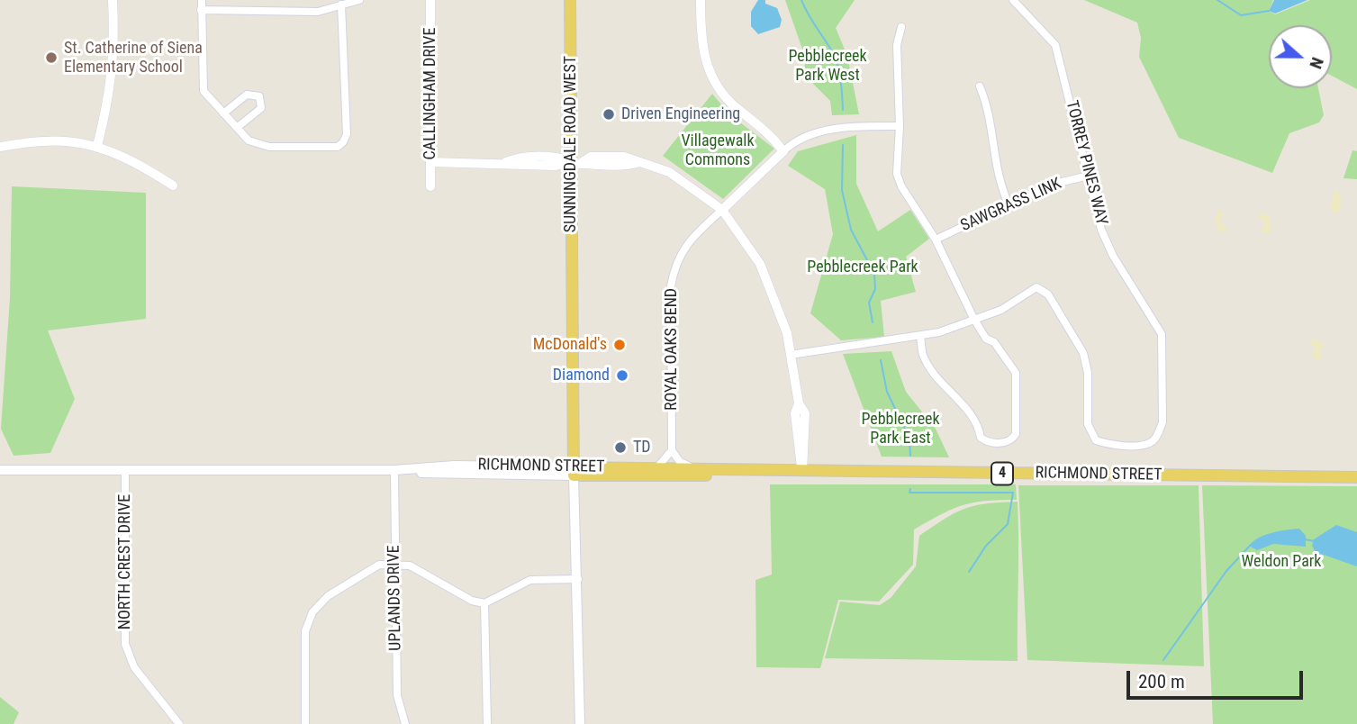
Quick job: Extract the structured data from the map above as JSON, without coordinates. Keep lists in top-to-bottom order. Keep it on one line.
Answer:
{"streets":{"main road":["SUNNINGDALE ROAD WEST","RICHMOND STREET","4"],"street":["CALLINGHAM DRIVE","TORREY PINES WAY","SAWGRASS LINK","ROYAL OAKS BEND","NORTH CREST DRIVE","UPLANDS DRIVE"]},"crossings":[["SUNNINGDALE ROAD WEST","RICHMOND STREET"],["TORREY PINES WAY","SAWGRASS LINK"],["RICHMOND STREET","NORTH CREST DRIVE"],["RICHMOND STREET","UPLANDS DRIVE"]],"parks":["Pebblecreek Park West","Villagewalk Commons","Pebblecreek Park","Pebblecreek Park East","Weldon Park"],"places":["St. Catherine of Siena Elementary School","Driven Engineering","McDonald's","Diamond","TD"],"scale_bar":"200 m","north":"right"}
